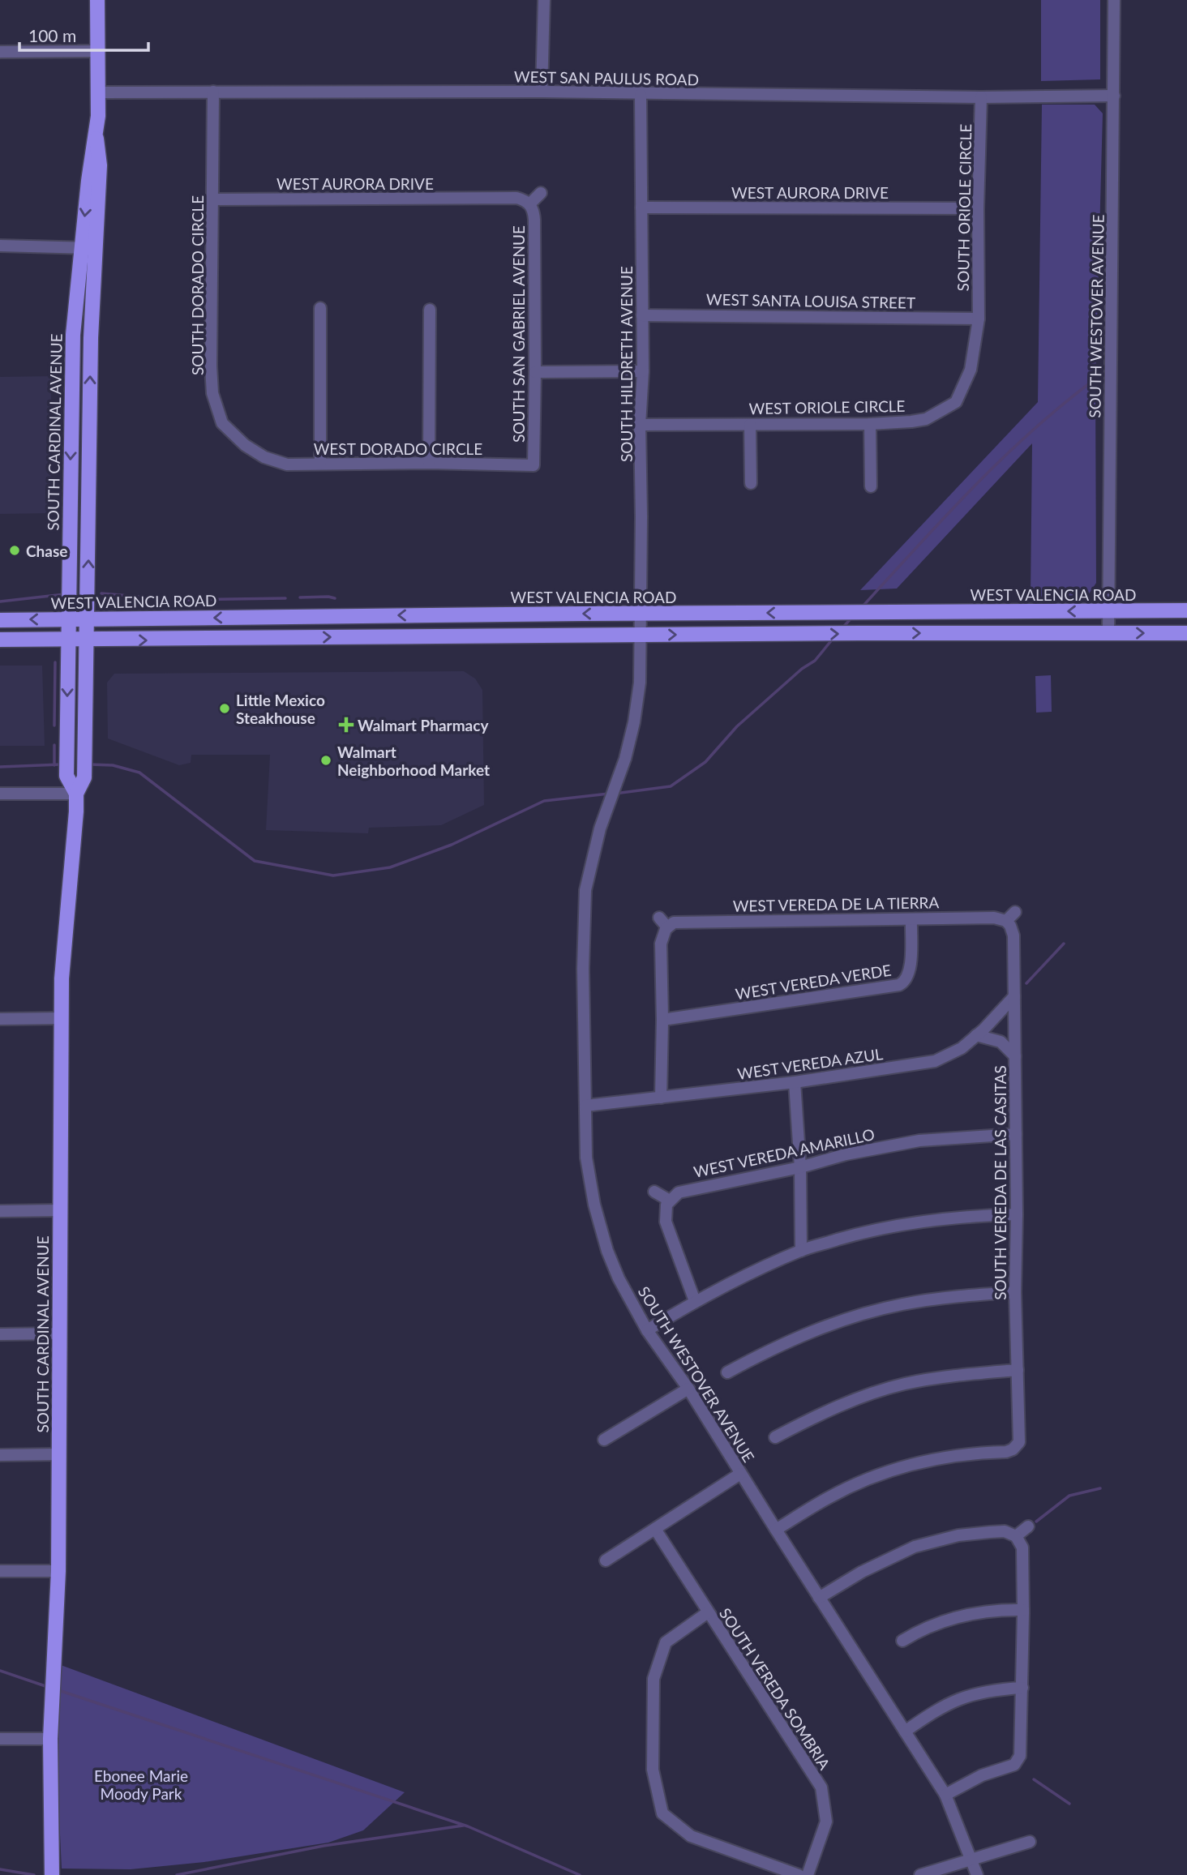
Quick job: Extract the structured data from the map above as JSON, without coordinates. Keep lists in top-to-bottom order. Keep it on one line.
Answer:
{"streets":{"main road":["SOUTH CARDINAL AVENUE","WEST VALENCIA ROAD"],"street":["WEST SAN PAULUS ROAD","WEST AURORA DRIVE","SOUTH ORIOLE CIRCLE","SOUTH DORADO CIRCLE","WEST SANTA LOUISA STREET","SOUTH WESTOVER AVENUE","SOUTH SAN GABRIEL AVENUE","SOUTH HILDRETH AVENUE","WEST ORIOLE CIRCLE","WEST DORADO CIRCLE","WEST VEREDA DE LA TIERRA","WEST VEREDA VERDE","WEST VEREDA AZUL","WEST VEREDA AMARILLO","SOUTH VEREDA DE LAS CASITAS","SOUTH VEREDA SOMBRIA"]},"crossings":[["WEST SAN PAULUS ROAD","SOUTH ORIOLE CIRCLE"],["WEST SAN PAULUS ROAD","SOUTH DORADO CIRCLE"],["WEST SAN PAULUS ROAD","SOUTH WESTOVER AVENUE"],["WEST SAN PAULUS ROAD","SOUTH HILDRETH AVENUE"],["WEST SAN PAULUS ROAD","SOUTH CARDINAL AVENUE"],["WEST AURORA DRIVE","SOUTH ORIOLE CIRCLE"],["WEST AURORA DRIVE","SOUTH DORADO CIRCLE"],["WEST AURORA DRIVE","SOUTH SAN GABRIEL AVENUE"],["WEST AURORA DRIVE","SOUTH HILDRETH AVENUE"],["SOUTH ORIOLE CIRCLE","WEST SANTA LOUISA STREET"],["SOUTH ORIOLE CIRCLE","WEST ORIOLE CIRCLE"],["SOUTH DORADO CIRCLE","WEST DORADO CIRCLE"],["WEST SANTA LOUISA STREET","SOUTH HILDRETH AVENUE"],["WEST SANTA LOUISA STREET","WEST ORIOLE CIRCLE"],["SOUTH WESTOVER AVENUE","SOUTH HILDRETH AVENUE"],["SOUTH WESTOVER AVENUE","WEST VALENCIA ROAD"],["SOUTH WESTOVER AVENUE","WEST VEREDA AZUL"],["SOUTH WESTOVER AVENUE","SOUTH VEREDA DE LAS CASITAS"],["SOUTH SAN GABRIEL AVENUE","WEST DORADO CIRCLE"],["SOUTH HILDRETH AVENUE","WEST ORIOLE CIRCLE"],["SOUTH HILDRETH AVENUE","WEST VALENCIA ROAD"],["SOUTH CARDINAL AVENUE","WEST VALENCIA ROAD"],["WEST VEREDA DE LA TIERRA","WEST VEREDA VERDE"],["WEST VEREDA DE LA TIERRA","SOUTH VEREDA DE LAS CASITAS"],["WEST VEREDA AZUL","SOUTH VEREDA DE LAS CASITAS"],["WEST VEREDA AMARILLO","SOUTH VEREDA DE LAS CASITAS"]],"parks":["Ebonee Marie Moody Park"],"places":{"other":["Chase","Little Mexico Steakhouse","Walmart Neighborhood Market"],"health":["Walmart Pharmacy"]},"scale_bar":"100 m"}
